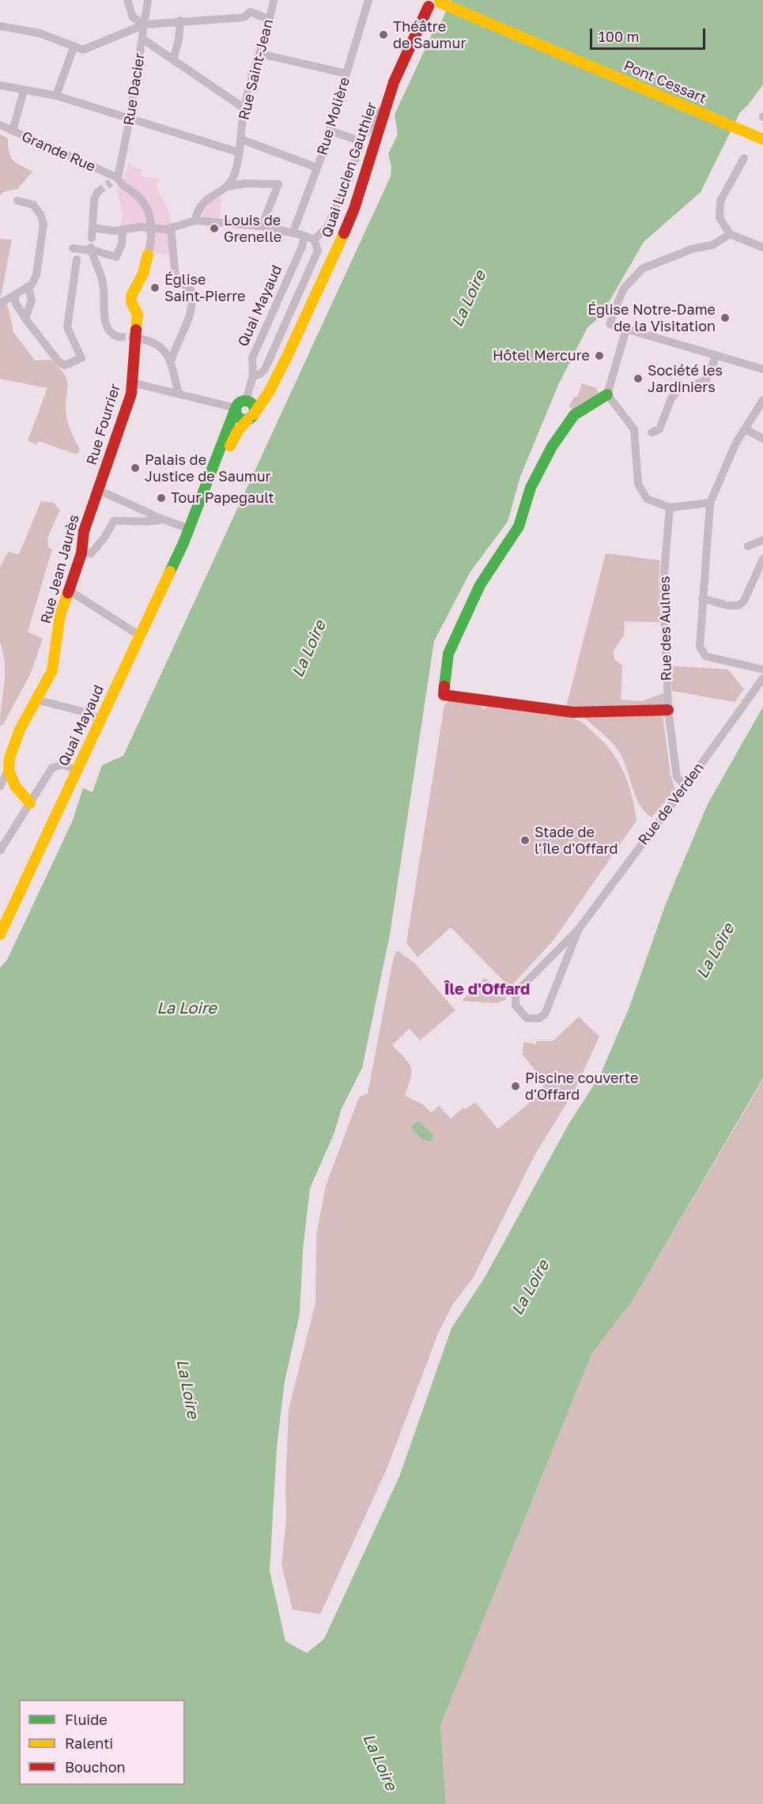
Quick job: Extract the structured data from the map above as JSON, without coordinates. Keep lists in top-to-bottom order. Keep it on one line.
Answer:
{"streets":{"main road":["Pont Cessart","Quai Lucien Gauthier","Quai Mayaud","Rue Fourrier","Rue Jean Jaurès"],"street":["Rue Saint-Jean","Rue Dacier","Rue Molière","Grande Rue","Rue des Aulnes","Rue de Verden"]},"crossings":[["Rue Dacier","Grande Rue"],["Quai Lucien Gauthier","Quai Mayaud"],["Rue Fourrier","Rue Jean Jaurès"],["Rue des Aulnes","Rue de Verden"]],"districts":["Île d'Offard"],"water":["La Loire"],"places":["Théâtre de Saumur","Louis de Grenelle","Église Saint-Pierre","Église Notre-Dame de la Visitation","Hôtel Mercure","Société les Jardiniers","Palais de Justice de Saumur","Tour Papegault","Stade de l'île d'Offard","Piscine couverte d'Offard"],"legend":["Fluide","Ralenti","Bouchon"],"scale_bar":"100 m"}
